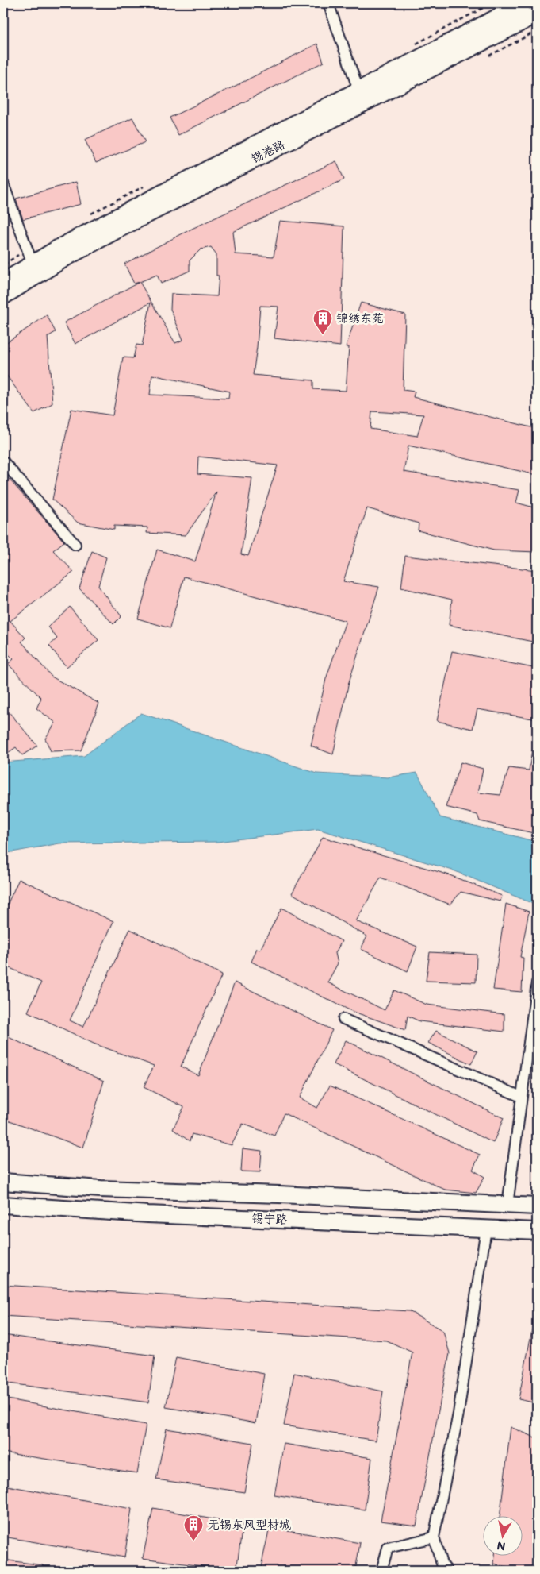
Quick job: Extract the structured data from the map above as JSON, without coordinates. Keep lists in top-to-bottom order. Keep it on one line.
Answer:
{"streets":{"main road":["锡港路","锡宁路"]},"places":{"building":["锦绣东苑","无锡东风型材城"]},"north":"bottom"}
